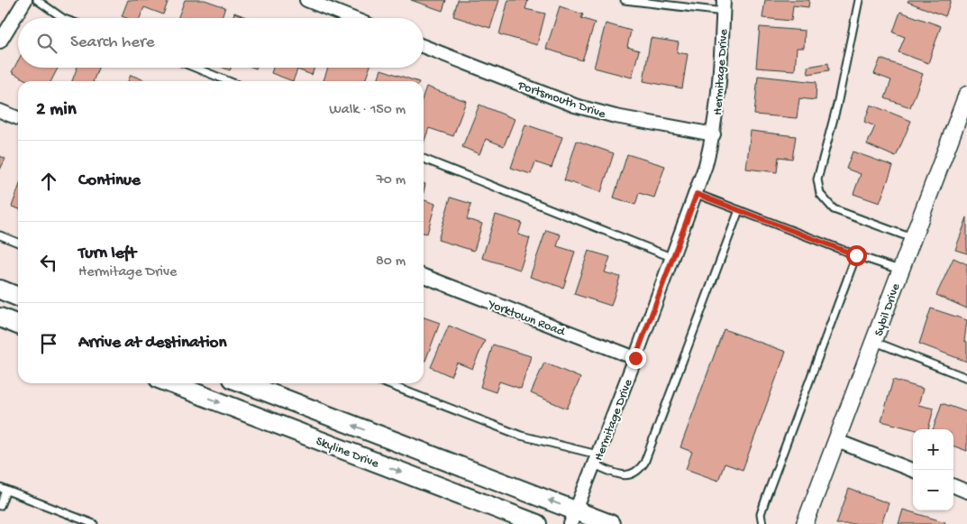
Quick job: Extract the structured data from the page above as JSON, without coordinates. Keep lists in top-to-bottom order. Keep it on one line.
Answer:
{"streets":{"main road":["Skyline Drive"],"street":["Hermitage Drive","Portsmouth Drive","Sybil Drive","Yorktown Road"]},"crossings":[["Hermitage Drive","Portsmouth Drive"],["Hermitage Drive","Yorktown Road"],["Hermitage Drive","Skyline Drive"]],"page":{"search":"Search here","heading":["2 min","Walk · 150 m"],"list":[["Continue","70 m"],["Turn left","Hermitage Drive","80 m"],"Arrive at destination"],"map_buttons":["+","−"]}}
